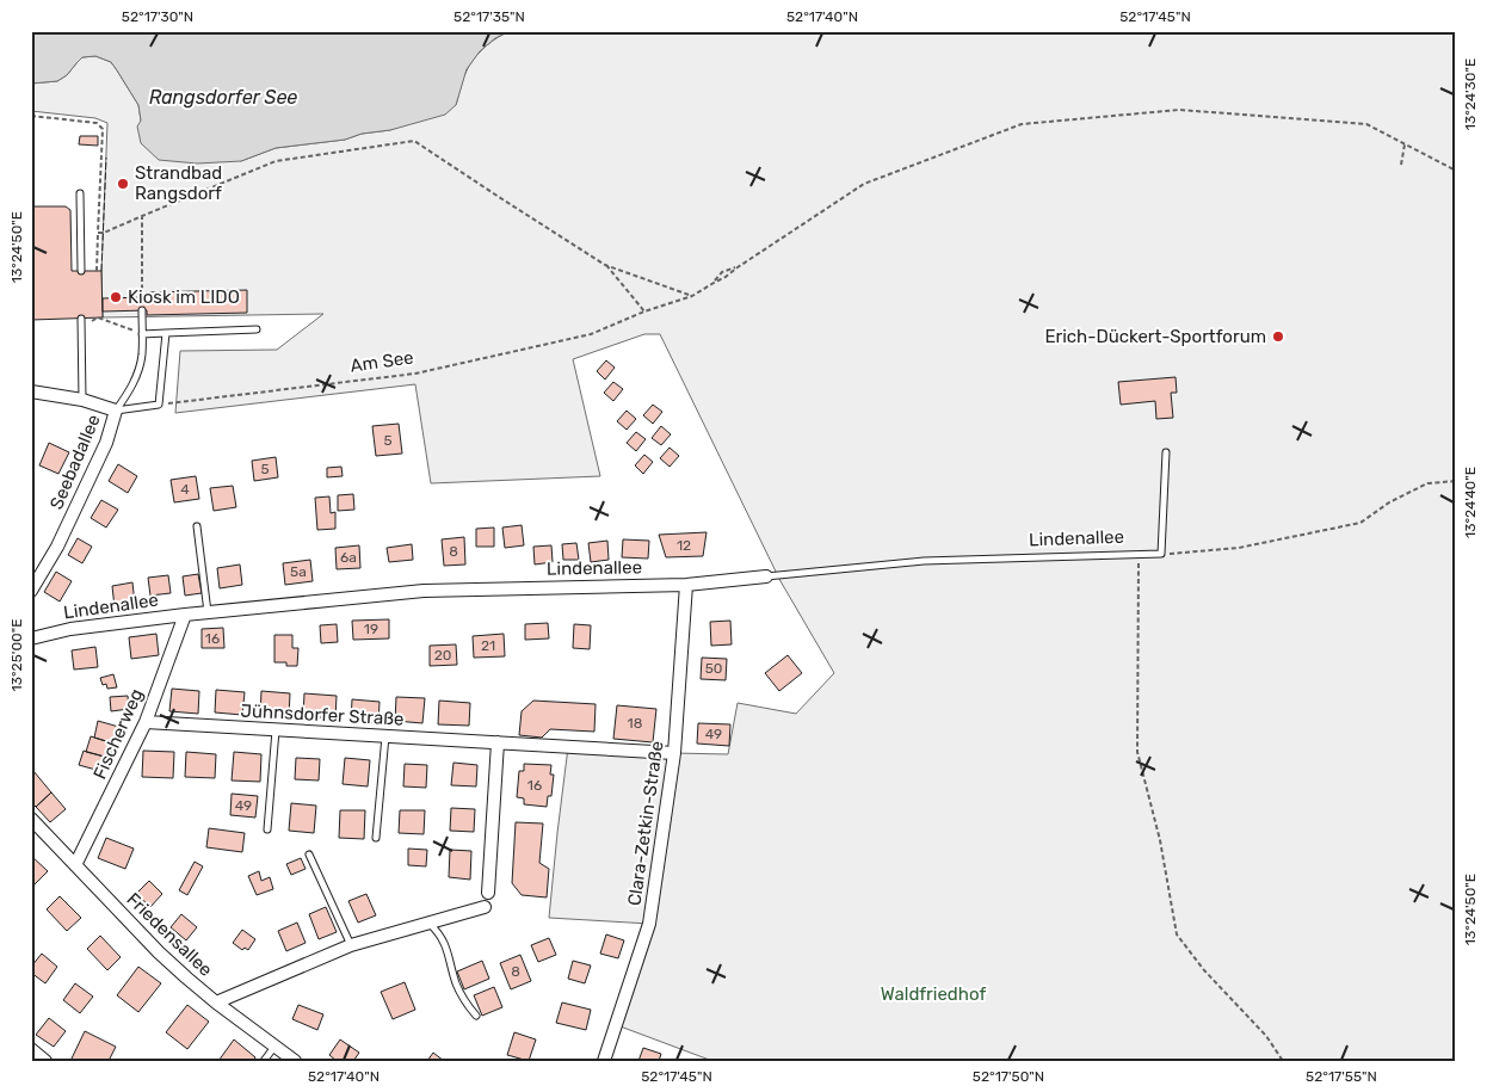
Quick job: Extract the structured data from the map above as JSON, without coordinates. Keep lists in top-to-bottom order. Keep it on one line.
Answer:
{"streets":{"street":["Seebadallee","Lindenallee","Jühnsdorfer Straße","Fischerweg","Clara-Zetkin-Straße","Friedensallee"],"path":["Am See"]},"crossings":[["Lindenallee","Fischerweg"],["Lindenallee","Clara-Zetkin-Straße"],["Jühnsdorfer Straße","Fischerweg"],["Jühnsdorfer Straße","Clara-Zetkin-Straße"],["Fischerweg","Friedensallee"]],"water":["Rangsdorfer See"],"parks":["Waldfriedhof"],"places":["Strandbad Rangsdorf","Kiosk im LIDO","Erich-Dückert-Sportforum"],"house_numbers":["5","5","4","12","8","6a","5a","19","16","21","20","50","18","49","16","49","8"],"coordinates":["52°17'30\"N","52°17'35\"N","52°17'40\"N","52°17'45\"N","13°24'30\"E","13°24'50\"E","13°24'40\"E","13°25'00\"E","52°17'50\"N","52°17'55\"N"]}
